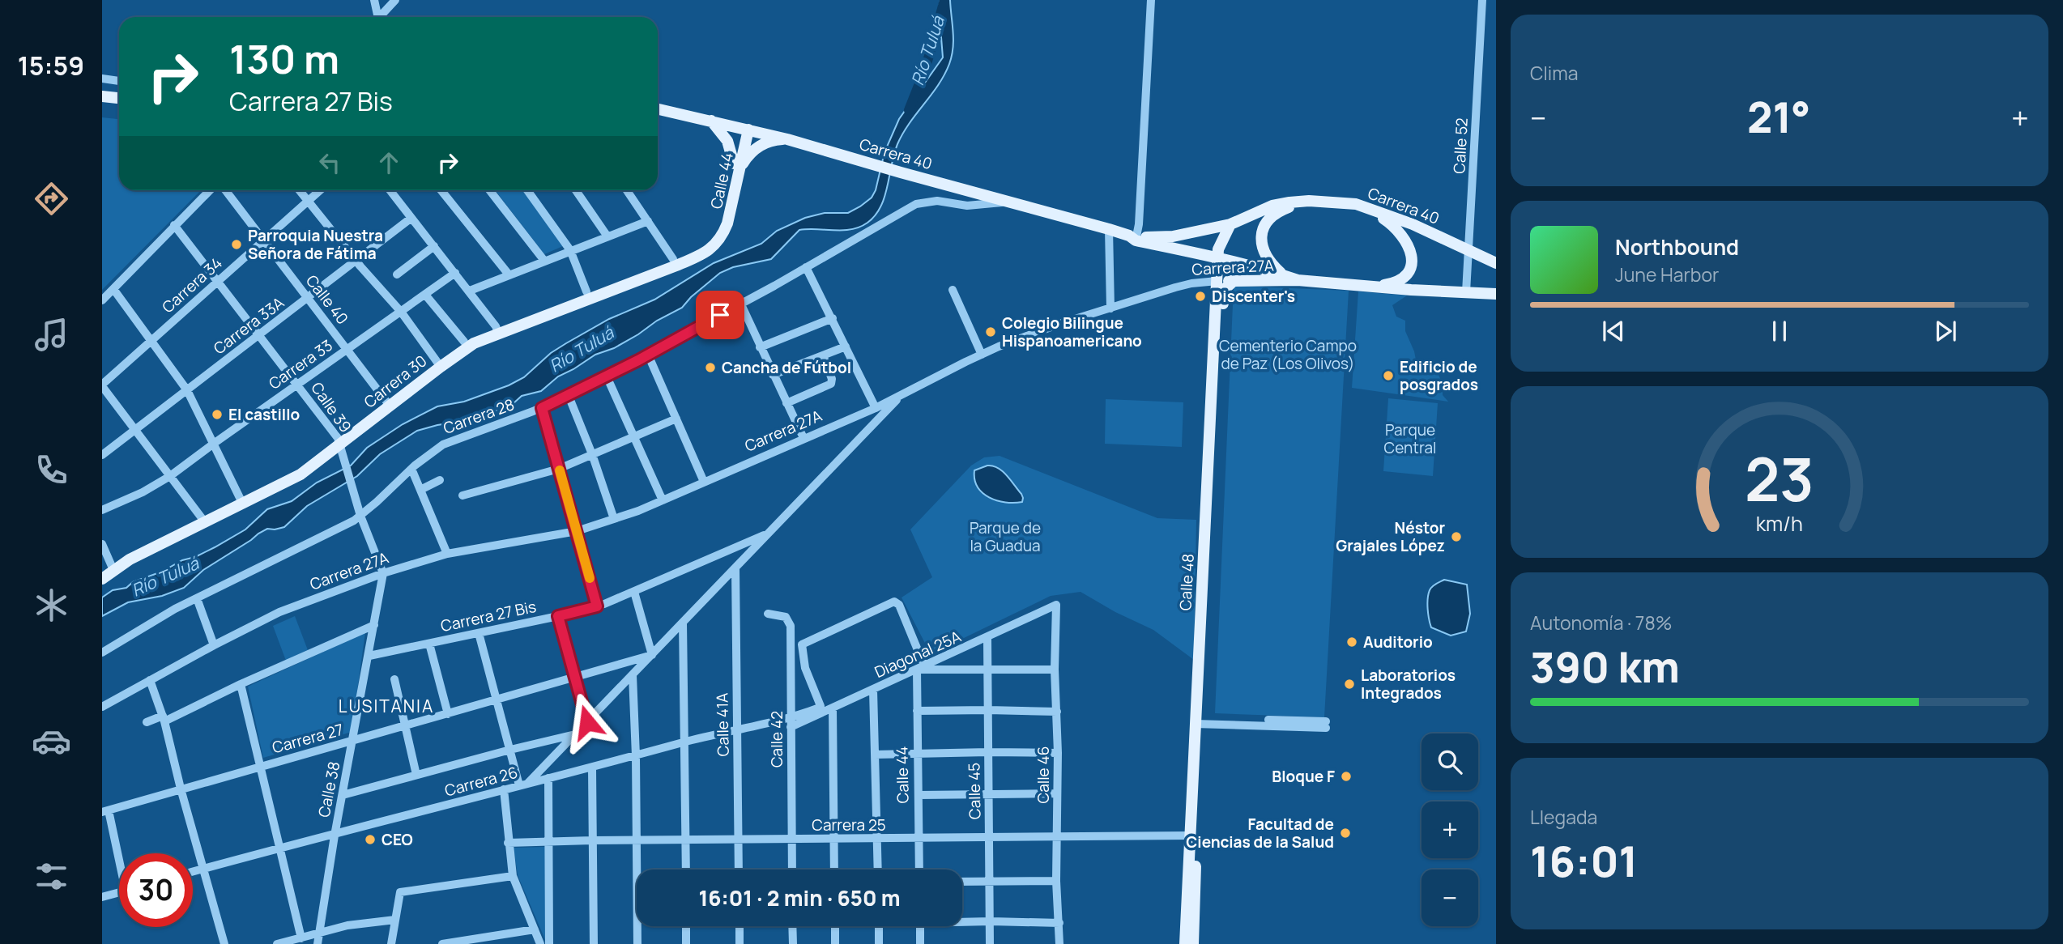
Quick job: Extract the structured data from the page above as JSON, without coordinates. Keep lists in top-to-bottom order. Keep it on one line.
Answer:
{"streets":{"main road":["Carrera 40","Calle 44","Carrera 27A","Carrera 30","Calle 48"],"street":["Calle 52","Carrera 34","Calle 40","Carrera 33A","Carrera 33","Calle 39","Carrera 28","Carrera 27 Bis","Diagonal 25A","Calle 41A","Carrera 27","Calle 42","Calle 46","Carrera 26","Calle 38","Calle 45","Carrera 25"]},"crossings":[["Calle 52","Carrera 40"],["Calle 52","Carrera 27A"],["Carrera 40","Calle 44"],["Carrera 40","Carrera 27A"],["Carrera 40","Carrera 28"],["Carrera 40","Calle 48"],["Calle 44","Carrera 30"],["Calle 44","Diagonal 25A"],["Calle 44","Carrera 25"],["Carrera 27A","Calle 39"],["Carrera 27A","Calle 48"],["Carrera 27A","Calle 38"],["Carrera 34","Calle 40"],["Carrera 34","Calle 39"],["Calle 40","Carrera 33A"],["Calle 40","Carrera 33"],["Calle 40","Carrera 30"],["Carrera 33A","Calle 39"],["Carrera 33","Calle 39"],["Carrera 30","Calle 39"],["Calle 39","Carrera 28"],["Calle 39","Calle 38"],["Calle 48","Carrera 25"],["Carrera 27 Bis","Calle 38"],["Diagonal 25A","Calle 42"],["Diagonal 25A","Calle 46"],["Diagonal 25A","Carrera 26"],["Diagonal 25A","Calle 45"],["Calle 41A","Carrera 26"],["Calle 41A","Carrera 25"],["Carrera 27","Calle 38"],["Calle 42","Carrera 26"],["Calle 42","Carrera 25"],["Calle 46","Carrera 25"],["Carrera 26","Calle 38"],["Calle 45","Carrera 25"]],"districts":["LUSITANIA"],"water":["Río Tuluá"],"parks":["Cementerio Campo de Paz (Los Olivos)","Parque Central","Parque de la Guadua"],"places":["Parroquia Nuestra Señora de Fátima","Discenter's","Colegio Bilingue Hispanoamericano","Cancha de Fútbol","Edificio de posgrados","El castillo","Néstor Grajales López","Auditorio","Laboratorios Integrados","Bloque F","Facultad de Ciencias de la Salud","CEO"],"page":{"tabs":"15:59","tile":["Clima",["Autonomía · 78%","390 km"],["Llegada","16:01"]],"turn":["130 m","Carrera 27 Bis"],"heat":["−","21°","+"],"song":["Northbound","June Harbor"],"map_buttons":["+","−"],"limit":"30","trip":"16:01 · 2 min · 650 m","gauge":["23","km/h"]}}
